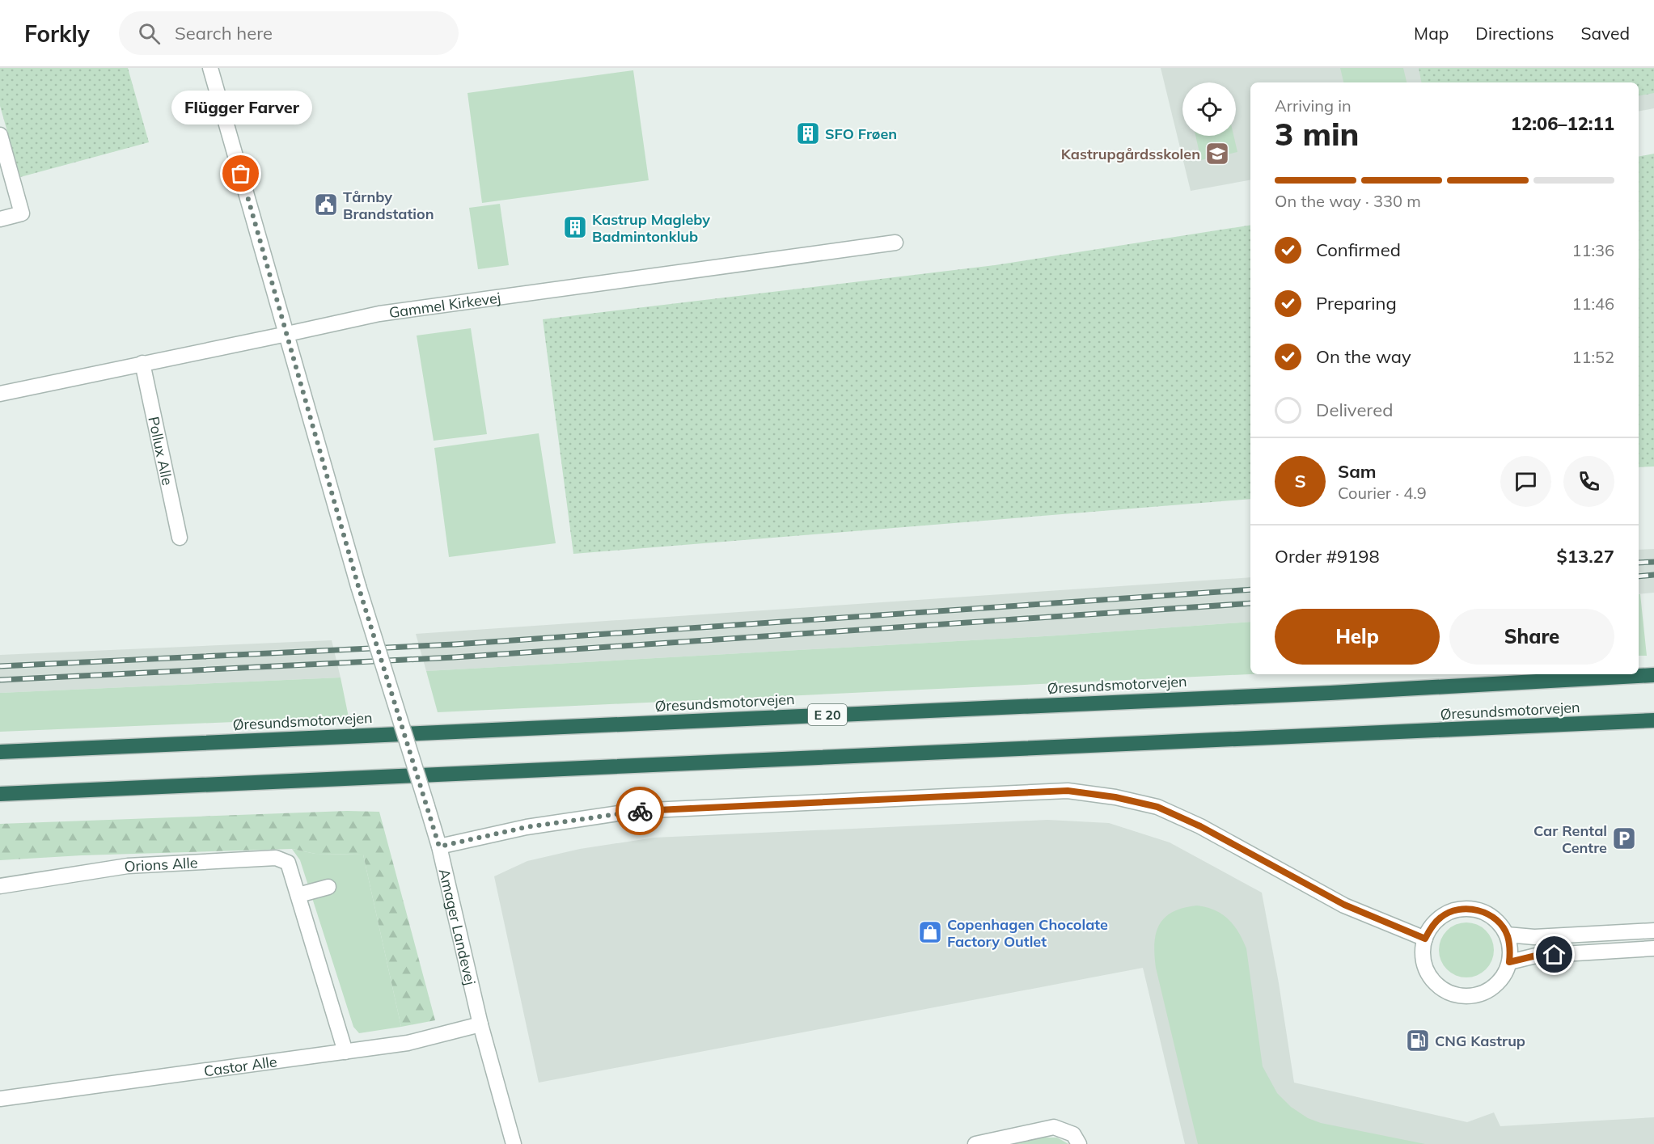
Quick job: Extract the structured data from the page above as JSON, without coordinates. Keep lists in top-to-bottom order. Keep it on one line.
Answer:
{"streets":{"highway":["Øresundsmotorvejen","E 20"],"street":["Gammel Kirkevej","Pollux Alle","Orions Alle","Amager Landevej","Castor Alle"]},"crossings":[["Gammel Kirkevej","Pollux Alle"],["Gammel Kirkevej","Amager Landevej"],["Orions Alle","Castor Alle"],["Amager Landevej","Castor Alle"]],"places":{"building":["SFO Frøen","Kastrup Magleby Badmintonklub"],"school or university":["Kastrupgårdsskolen"],"other":["Flügger Farver"],"public building":["Tårnby Brandstation"],"parking":["Car Rental Centre"],"shop":["Copenhagen Chocolate Factory Outlet"],"fuel station":["CNG Kastrup"]},"page":{"header":"Forkly","search":"Search here","nav":["Map","Directions","Saved"],"heading":["3 min","Arriving in","12:06–12:11"],"panel":["Sam","Courier · 4.9","Order #9198","$13.27"],"bubble":"Flügger Farver","bar":"On the way · 330 m","list":[["Confirmed","11:36"],["Preparing","11:46"],["On the way","11:52"],"Delivered"],"round":"S","buttons":["Help","Share"]}}
